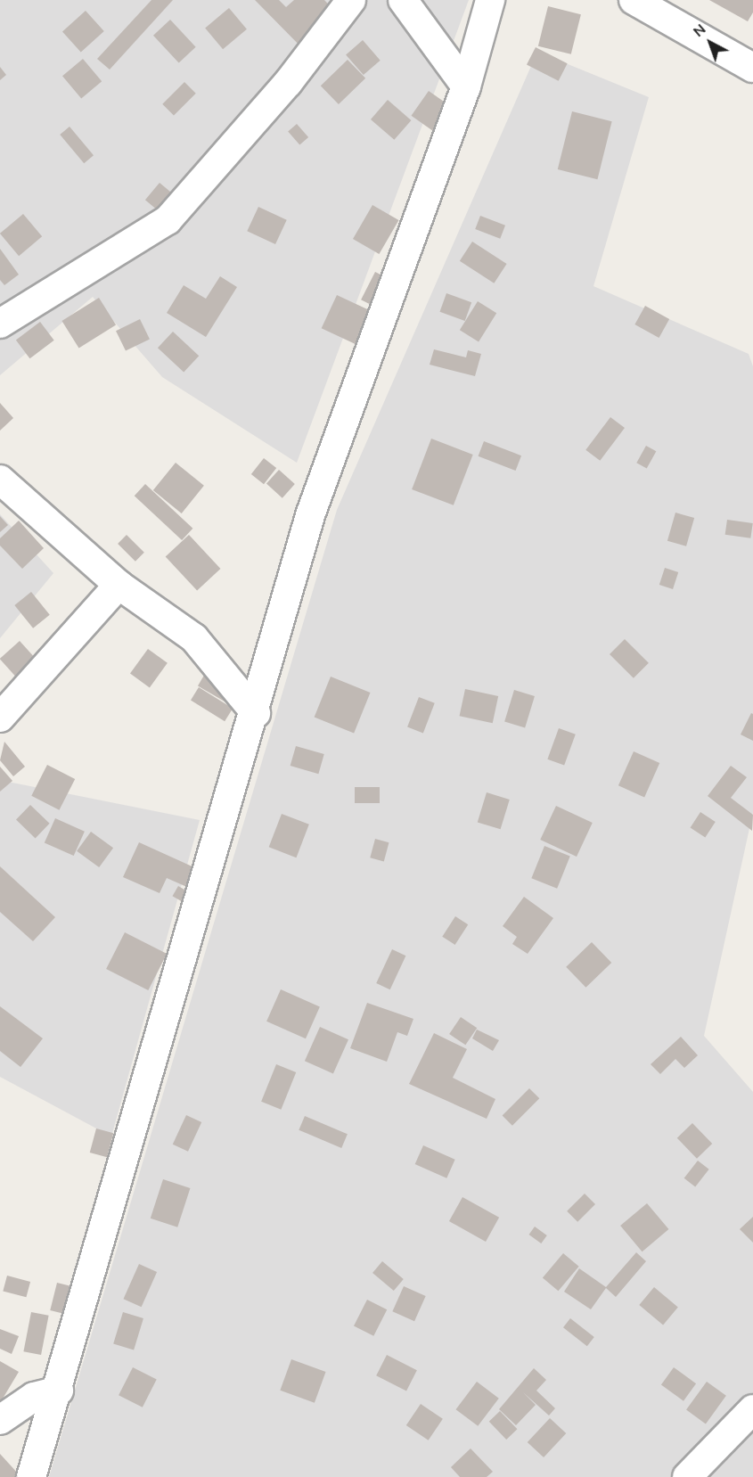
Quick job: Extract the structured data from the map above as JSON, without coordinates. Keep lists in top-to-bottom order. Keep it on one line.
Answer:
{"north":"top left"}
